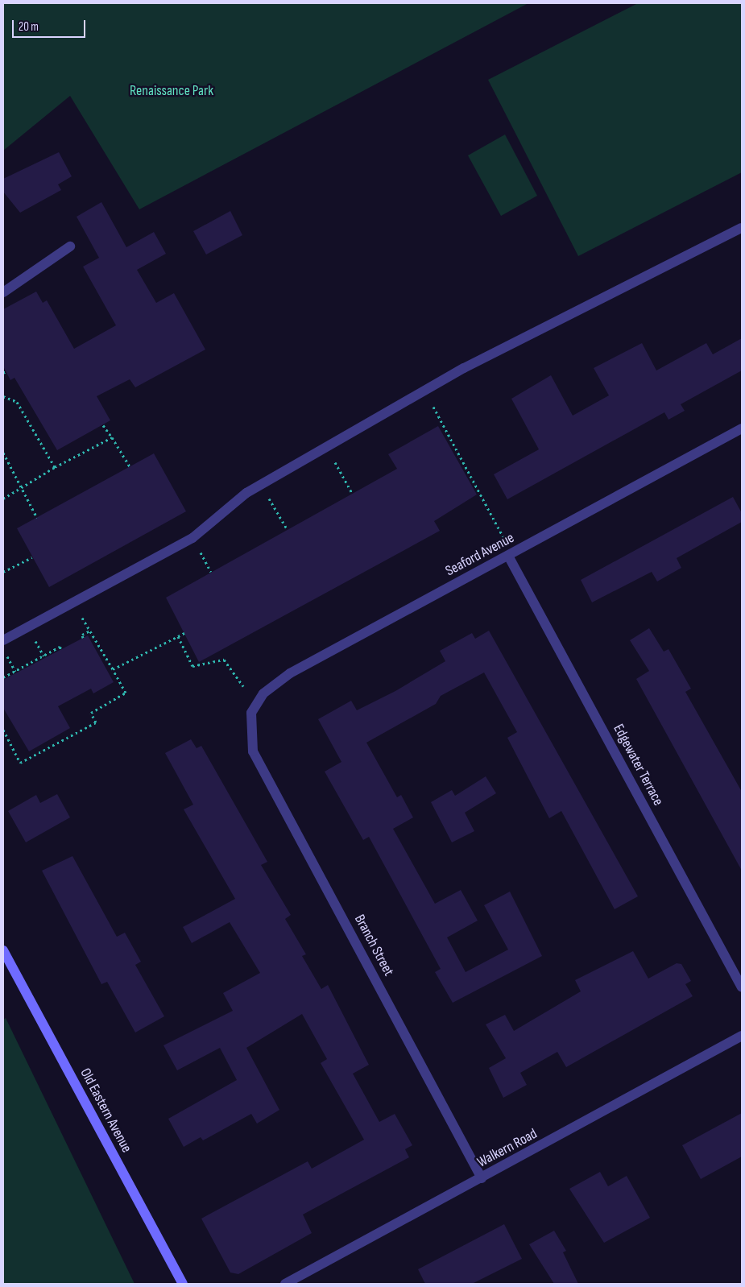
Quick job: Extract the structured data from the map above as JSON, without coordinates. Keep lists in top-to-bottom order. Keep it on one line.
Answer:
{"streets":{"street":["Seaford Avenue","Edgewater Terrace","Branch Street","Old Eastern Avenue","Walkern Road"]},"crossings":[["Seaford Avenue","Edgewater Terrace"],["Seaford Avenue","Branch Street"],["Branch Street","Walkern Road"]],"parks":["Renaissance Park"],"scale_bar":"20 m"}
